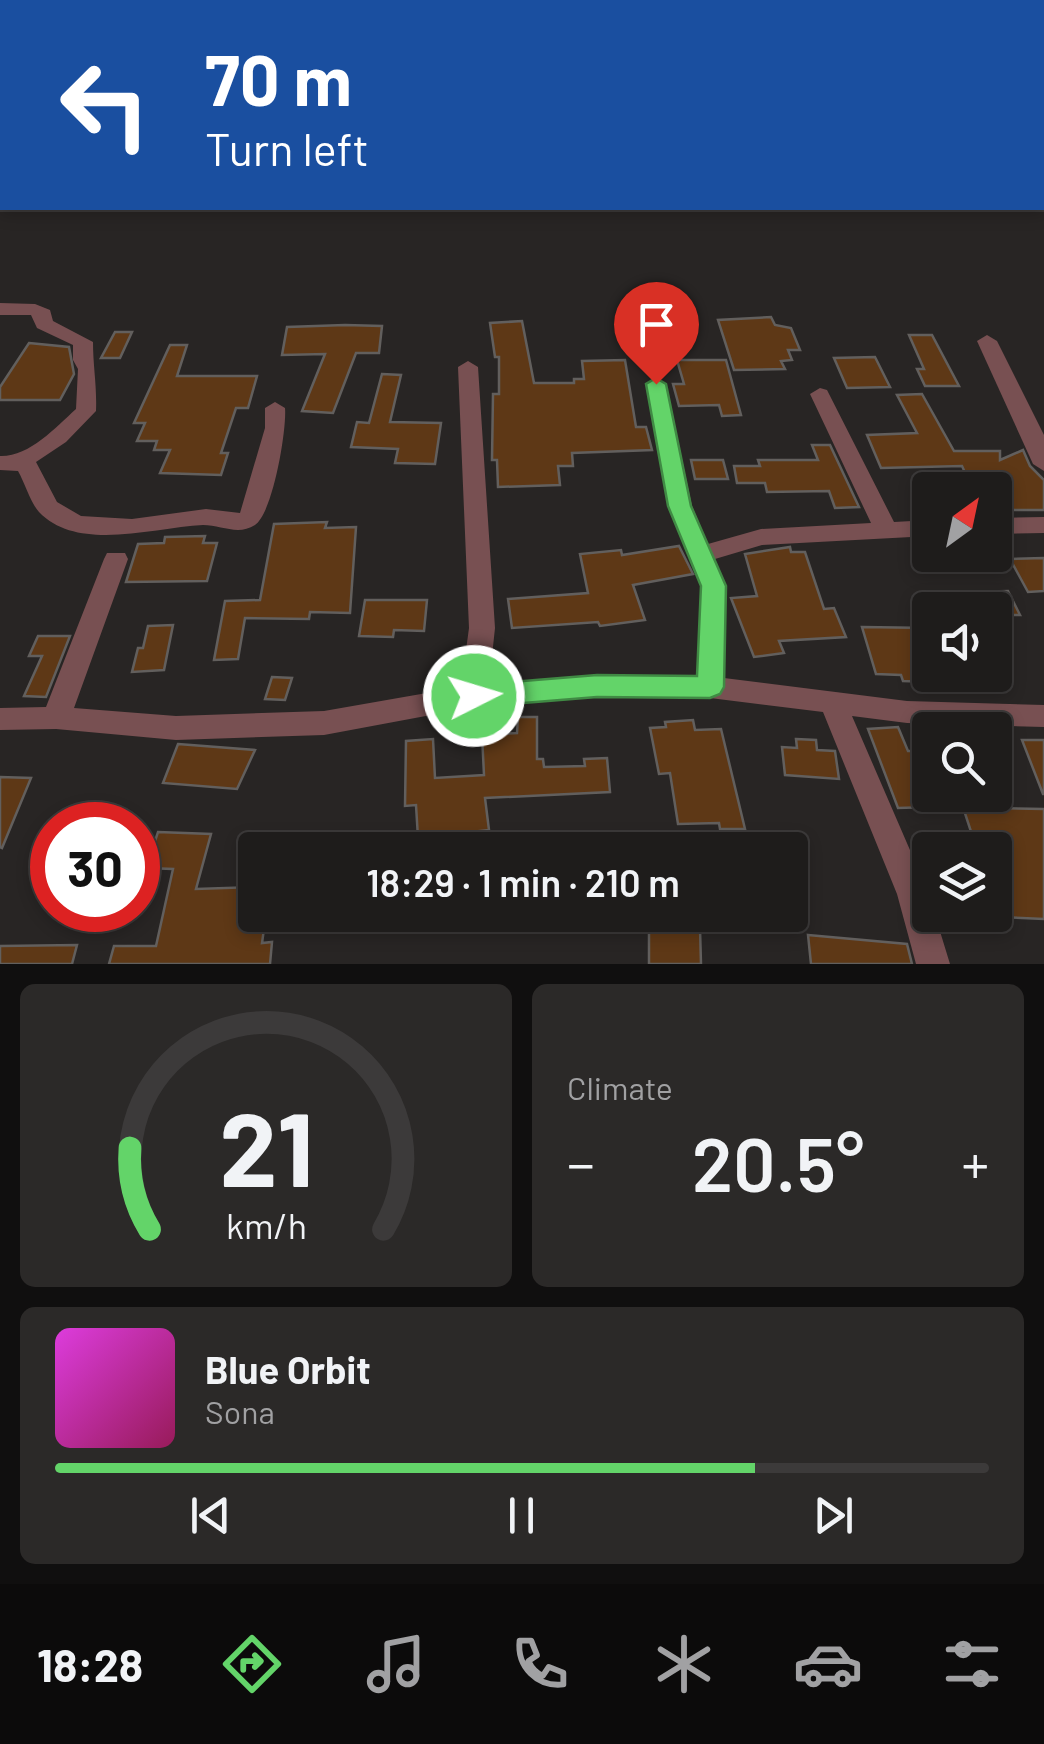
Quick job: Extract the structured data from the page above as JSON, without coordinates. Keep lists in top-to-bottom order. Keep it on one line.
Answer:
{"north":"top right","page":{"turn":["70 m","Turn left"],"limit":"30","trip":"18:29 · 1 min · 210 m","tile":"Climate","heat":["−","20.5°","+"],"song":["Blue Orbit","Sona"],"tabs":"18:28","gauge":["21","km/h"]}}
